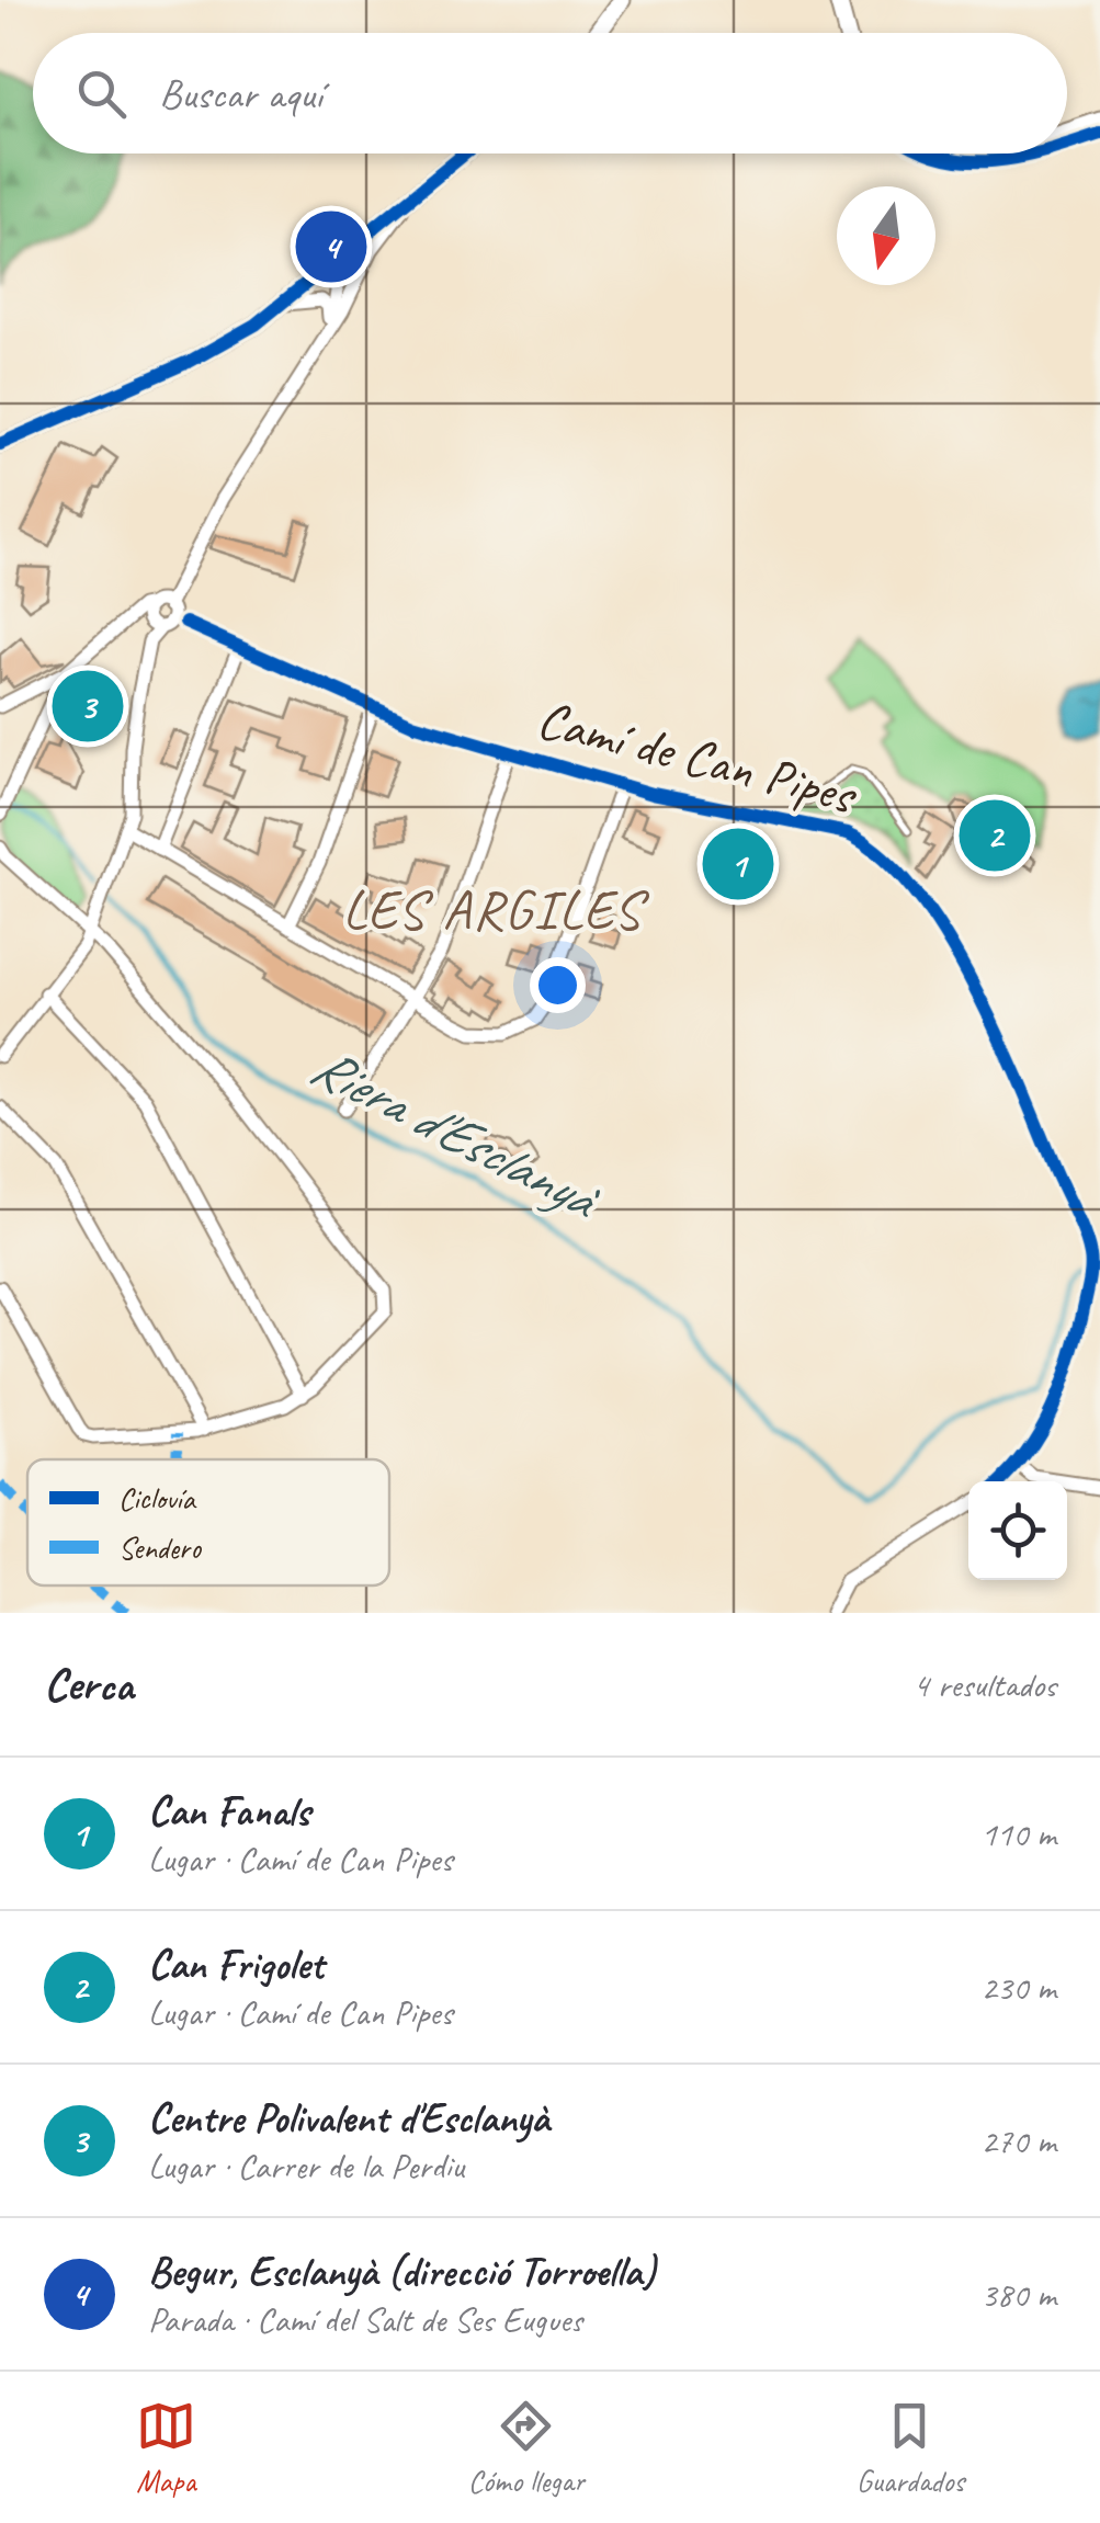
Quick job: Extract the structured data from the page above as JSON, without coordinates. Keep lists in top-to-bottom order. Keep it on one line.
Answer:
{"streets":{"street":["Camí de Can Pipes"]},"districts":["LES ARGILES"],"water":["Riera d'Esclanyà"],"legend":["Ciclovía","Sendero"],"north":"bottom","page":{"search":"Buscar aquí","pins":["4","3","2","1"],"heading":["Cerca","4 resultados"],"list":[{"mark":"1","name":"Can Fanals","note":"Lugar · Camí de Can Pipes","value":"110 m"},{"mark":"2","name":"Can Frigolet","note":"Lugar · Camí de Can Pipes","value":"230 m"},{"mark":"3","name":"Centre Polivalent d'Esclanyà","note":"Lugar · Carrer de la Perdiu","value":"270 m"},{"mark":"4","name":"Begur, Esclanyà (direcció Torroella)","note":"Parada · Camí del Salt de Ses Eugues","value":"380 m"}],"nav":["Mapa","Cómo llegar","Guardados"]}}
